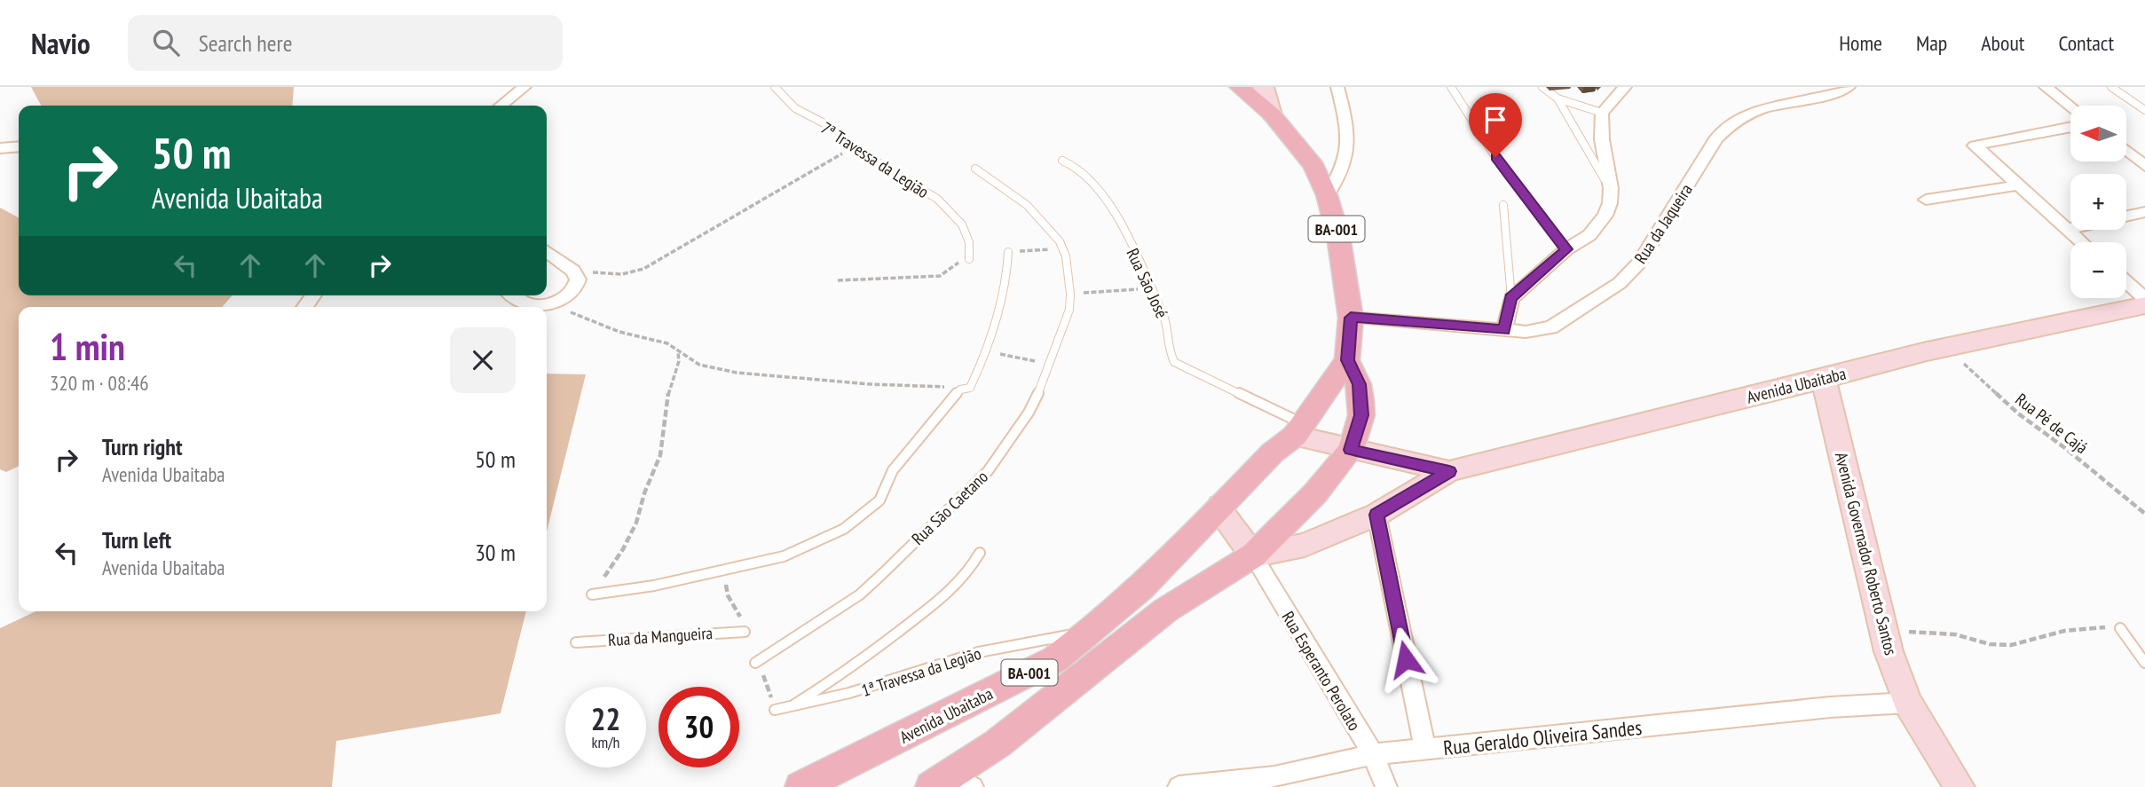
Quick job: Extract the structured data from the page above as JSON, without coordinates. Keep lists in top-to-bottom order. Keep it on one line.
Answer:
{"streets":{"main road":["BA-001","Avenida Ubaitaba","Avenida Governador Roberto Santos"],"street":["Rua da Jaqueira","Rua Esperanto Perolato","Rua Geraldo Oliveira Sandes"],"lane":["7ª Travessa da Legião","Rua São José","Rua São Caetano","Rua da Mangueira","1ª Travessa da Legião"],"path":["Rua Pé de Cajá"]},"crossings":[["Rua da Jaqueira","BA-001"],["BA-001","Rua São José"],["BA-001","Avenida Ubaitaba"],["Rua São José","Avenida Ubaitaba"],["Avenida Ubaitaba","Rua Pé de Cajá"],["Avenida Ubaitaba","Avenida Governador Roberto Santos"],["Avenida Ubaitaba","Rua Esperanto Perolato"],["Avenida Ubaitaba","1ª Travessa da Legião"],["Avenida Governador Roberto Santos","Rua Geraldo Oliveira Sandes"],["Rua Esperanto Perolato","Rua Geraldo Oliveira Sandes"]],"north":"left","page":{"header":"Navio","search":"Search here","nav":["Home","Map","About","Contact"],"map_buttons":["+","−"],"turn":["50 m","Avenida Ubaitaba"],"heading":["1 min","320 m · 08:46"],"list":[{"name":"Turn right","note":"Avenida Ubaitaba","value":"50 m"},{"name":"Turn left","note":"Avenida Ubaitaba","value":"30 m"}],"speed":"22 km/h","limit":"30"}}
